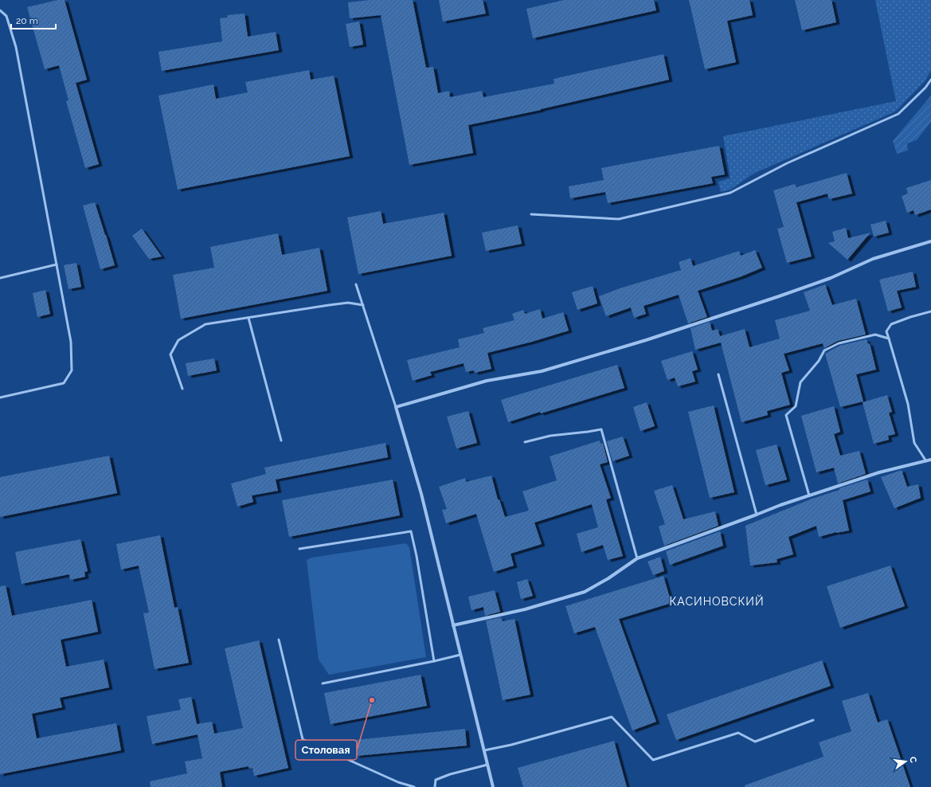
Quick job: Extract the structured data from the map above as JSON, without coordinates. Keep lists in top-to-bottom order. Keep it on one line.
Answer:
{"districts":["КАСИНОВСКИЙ"],"places":["Столовая"],"scale_bar":"20 m","north":"right"}
